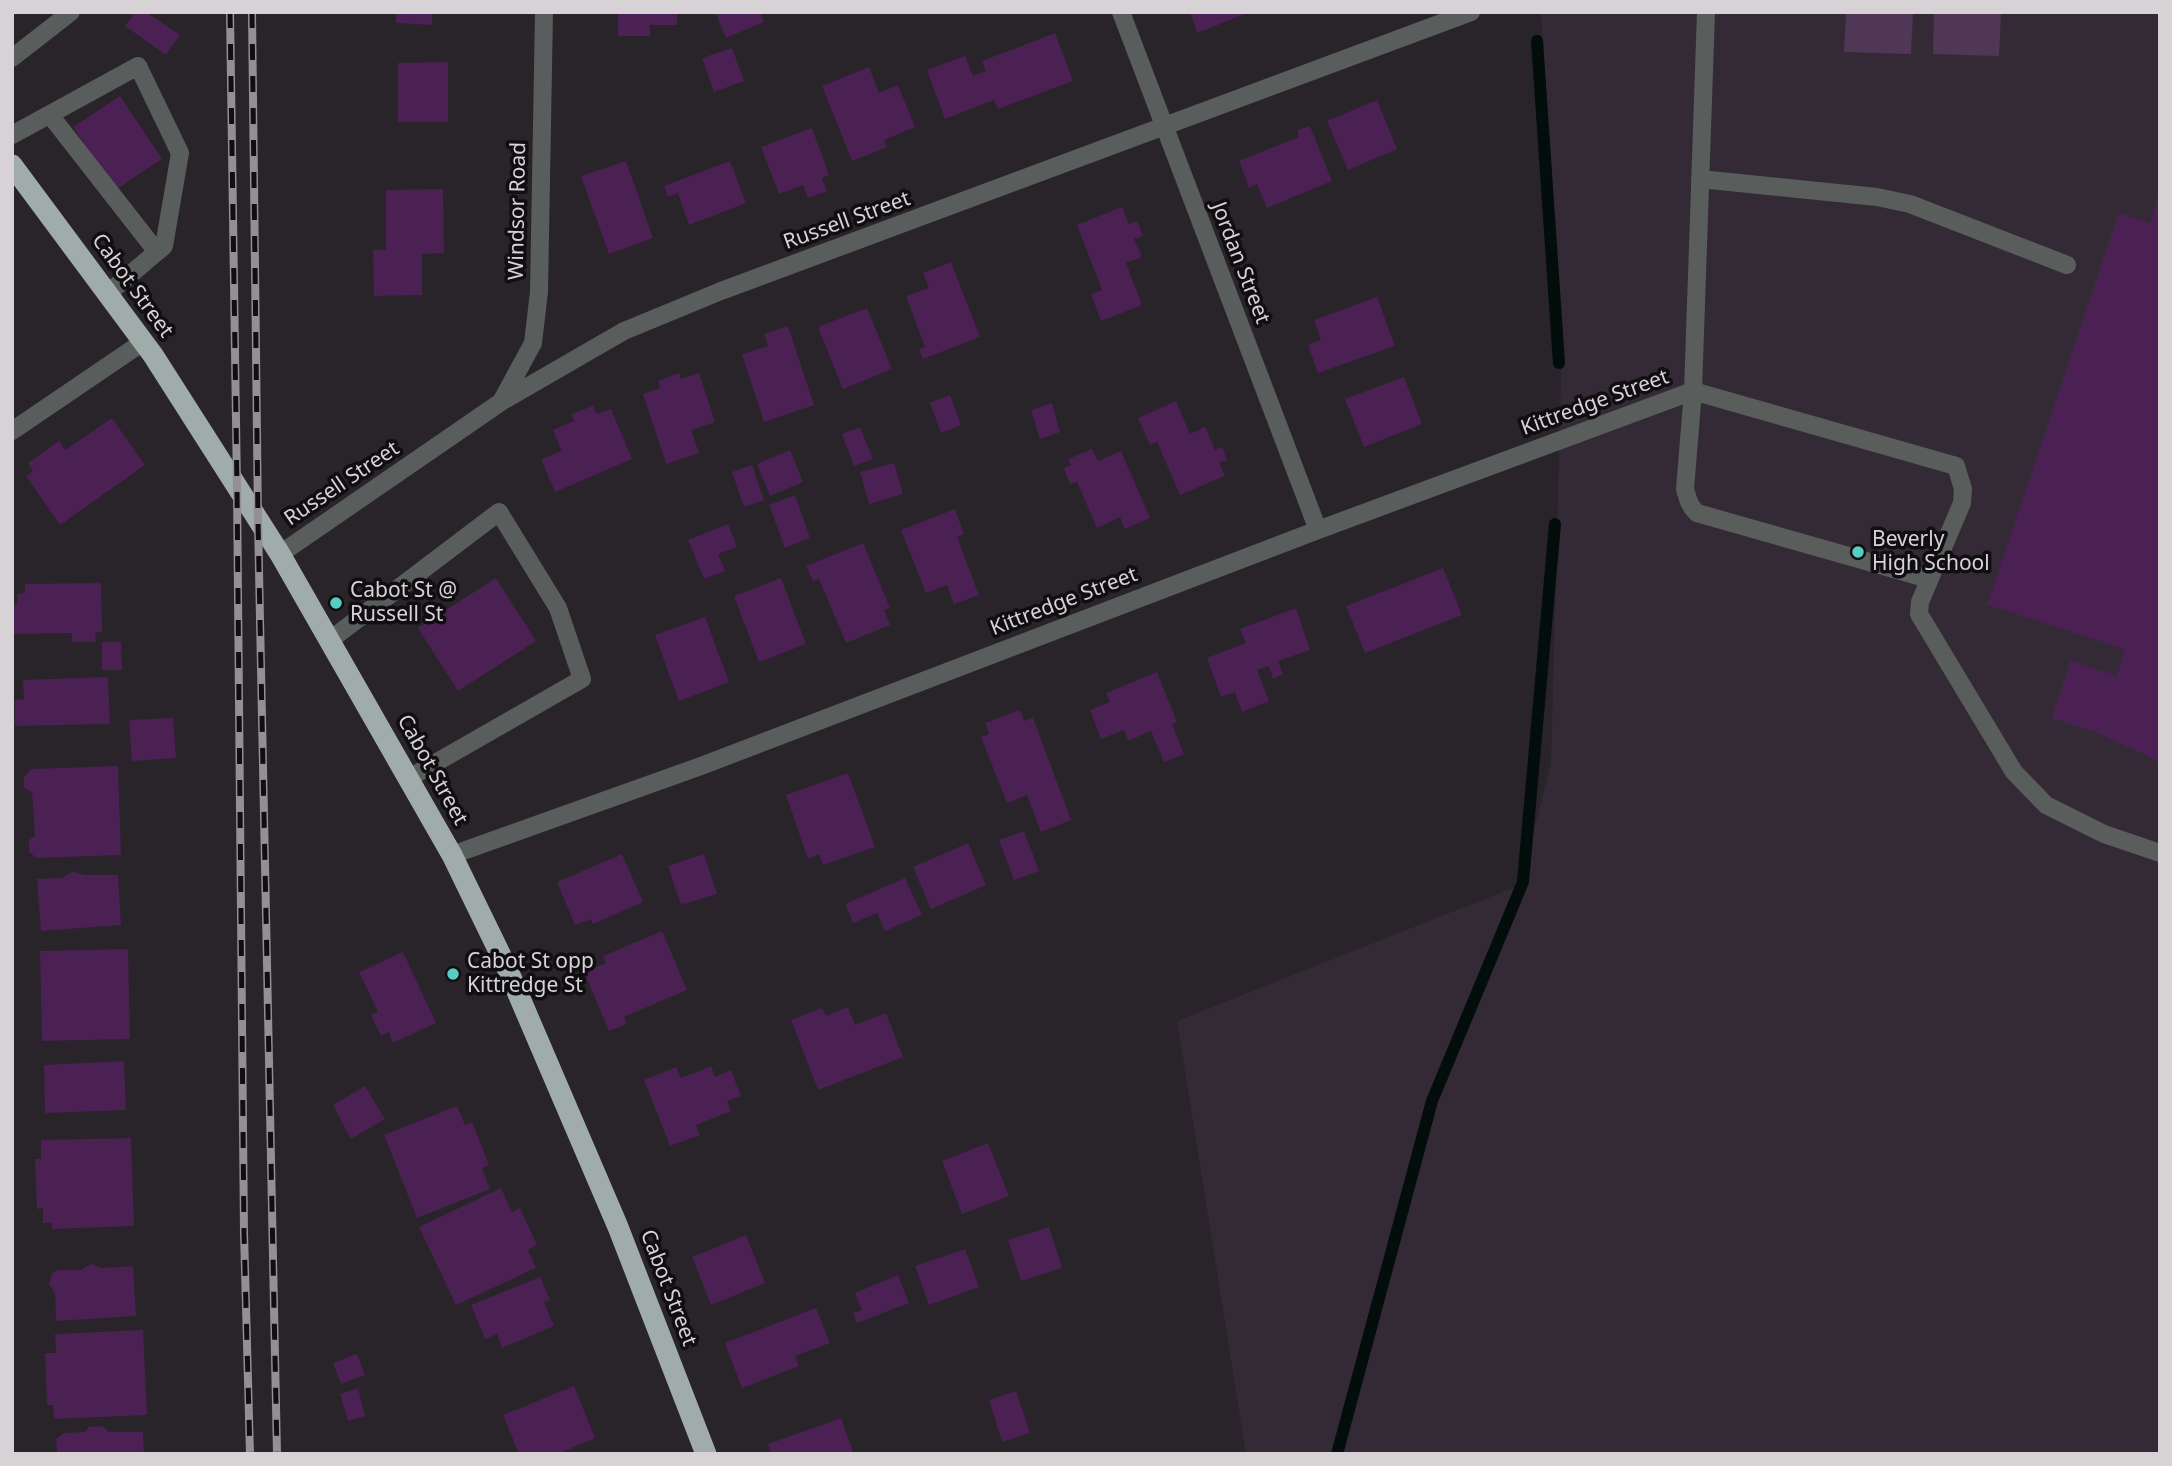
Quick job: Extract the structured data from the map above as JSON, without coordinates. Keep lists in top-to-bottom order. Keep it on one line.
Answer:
{"streets":{"highway":["Cabot Street"],"street":["Windsor Road","Russell Street","Jordan Street","Kittredge Street"]},"crossings":[["Windsor Road","Russell Street"],["Russell Street","Jordan Street"],["Russell Street","Cabot Street"],["Jordan Street","Kittredge Street"],["Cabot Street","Kittredge Street"]],"places":["Beverly High School","Cabot St @ Russell St","Cabot St opp Kittredge St"]}
